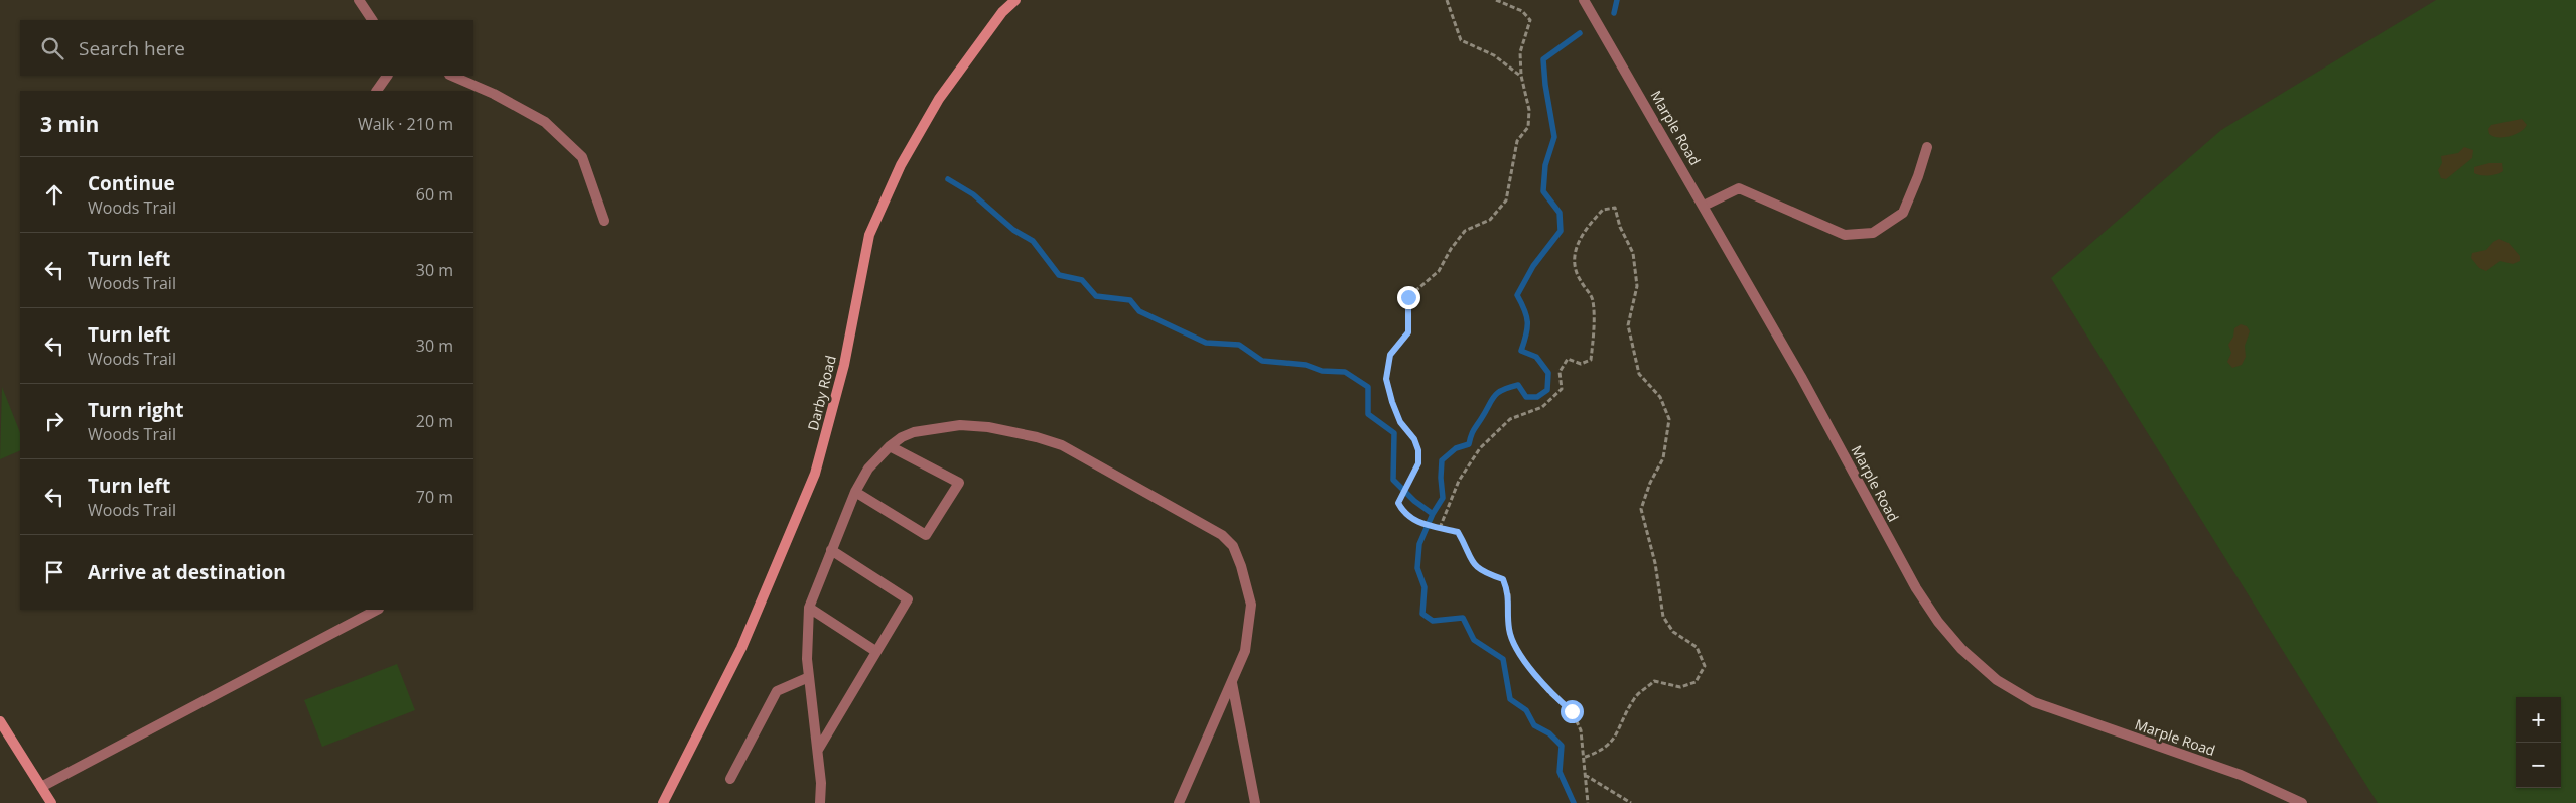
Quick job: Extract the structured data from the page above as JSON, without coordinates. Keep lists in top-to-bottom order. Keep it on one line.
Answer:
{"streets":{"main road":["Darby Road"],"street":["Marple Road"]},"page":{"search":"Search here","heading":["3 min","Walk · 210 m"],"list":[["Continue","Woods Trail","60 m"],["Turn left","Woods Trail","30 m"],["Turn left","Woods Trail","30 m"],["Turn right","Woods Trail","20 m"],["Turn left","Woods Trail","70 m"],"Arrive at destination"],"map_buttons":["+","−"]}}
